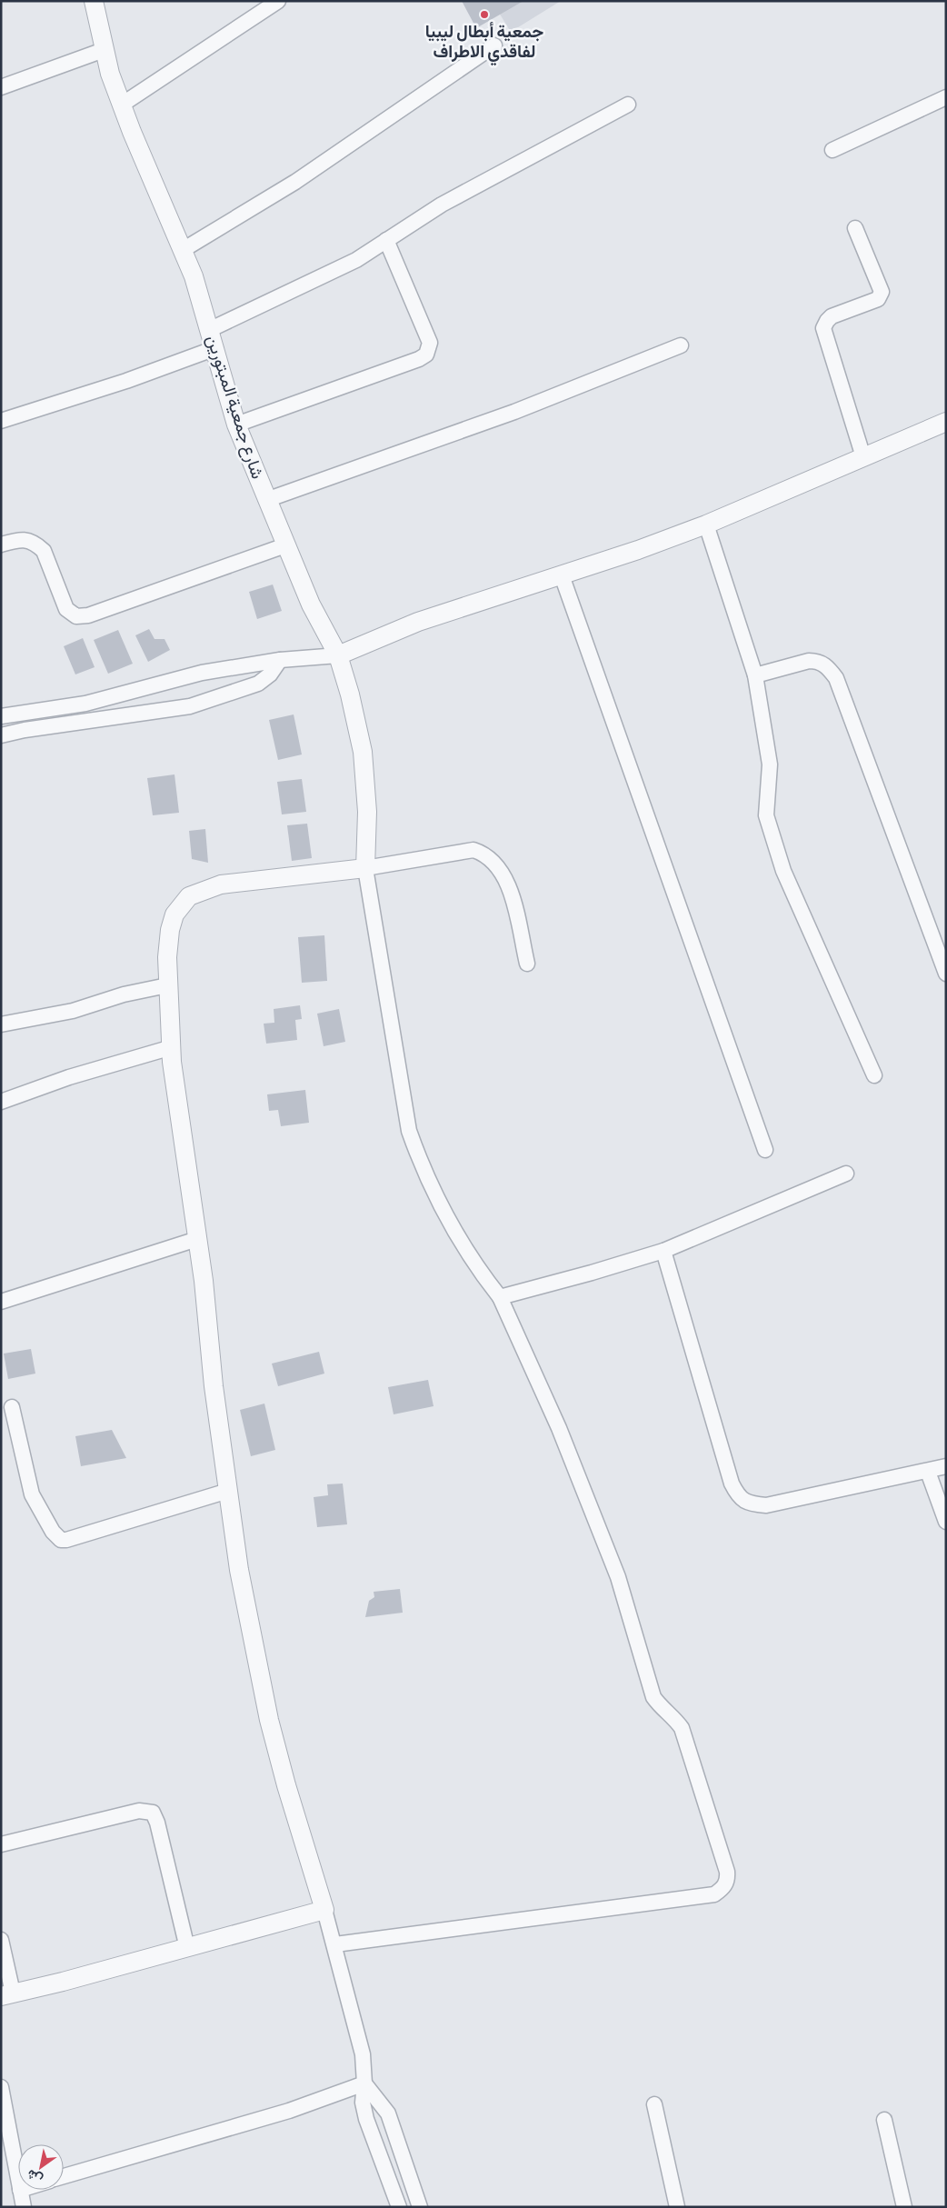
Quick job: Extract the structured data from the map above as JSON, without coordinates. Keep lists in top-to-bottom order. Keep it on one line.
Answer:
{"streets":{"street":["شارع جمعية المبتورين"]},"places":["جمعية أبطال ليبيا لفاقدي الاطراف"],"north":"bottom left"}
